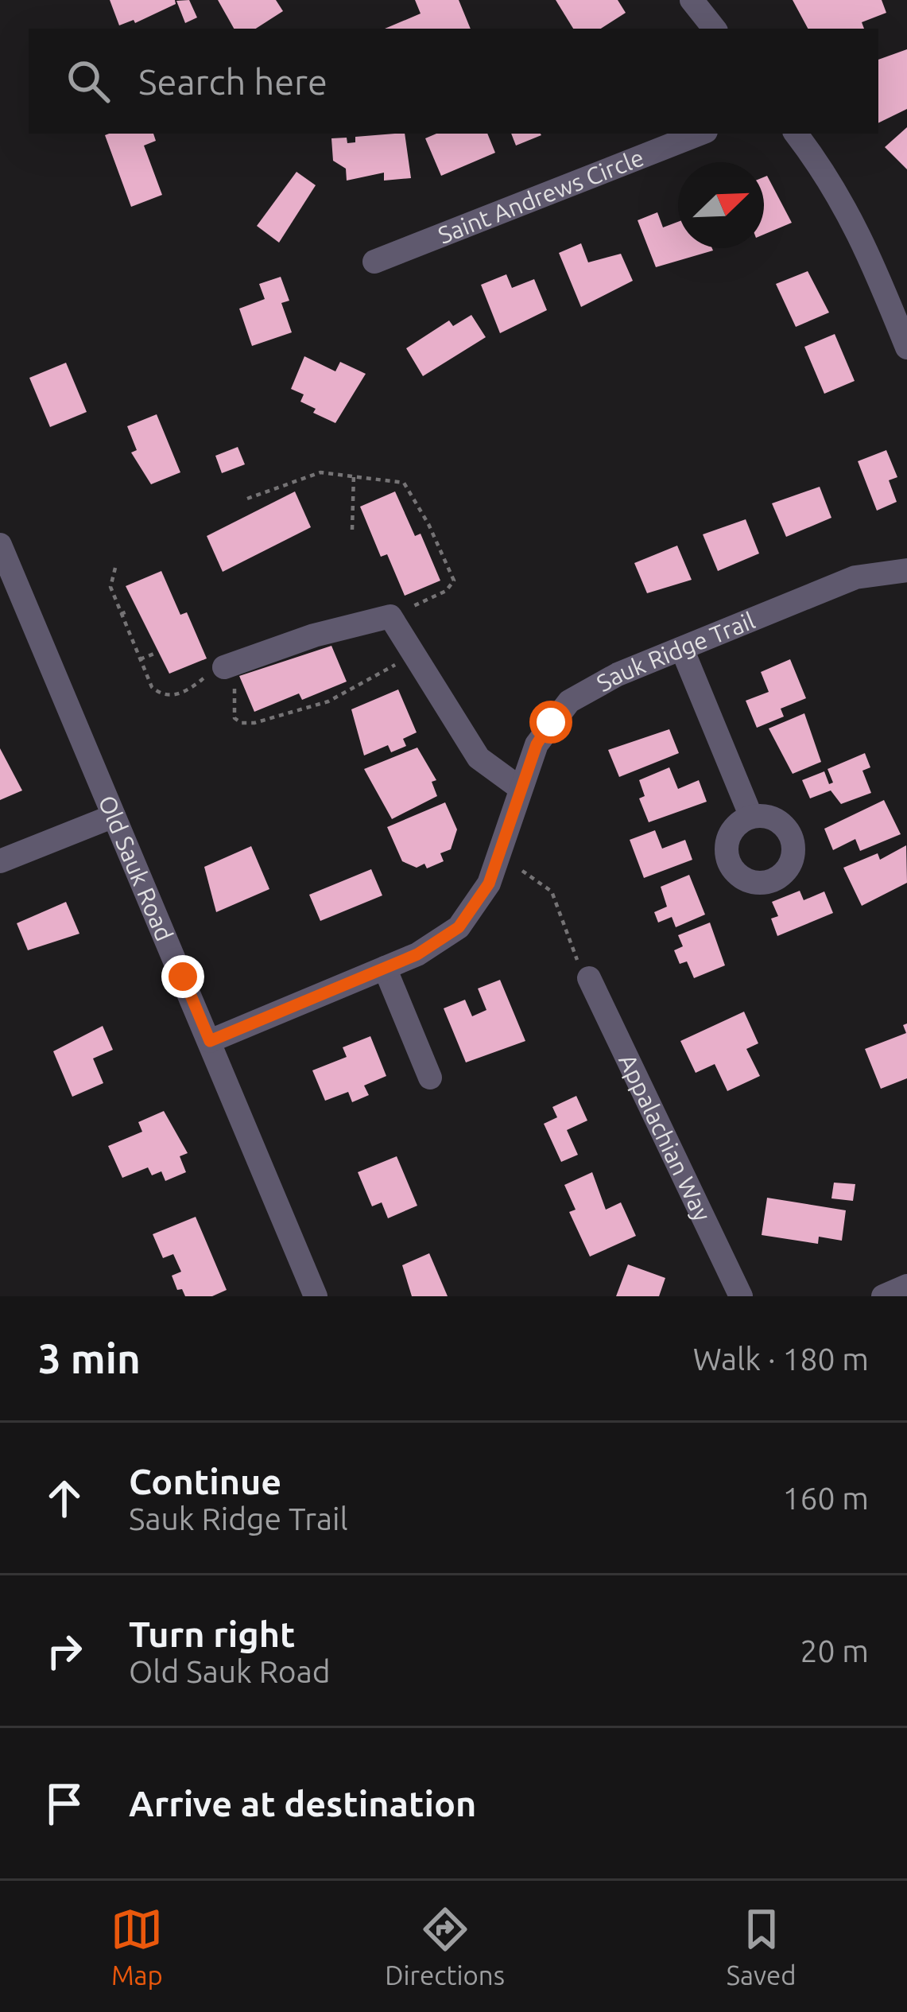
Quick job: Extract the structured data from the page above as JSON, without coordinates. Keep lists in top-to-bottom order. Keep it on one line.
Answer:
{"streets":{"street":["Saint Andrews Circle","Sauk Ridge Trail","Old Sauk Road","Appalachian Way"]},"crossings":[["Sauk Ridge Trail","Old Sauk Road"]],"north":"top right","page":{"search":"Search here","heading":["3 min","Walk · 180 m"],"list":[["Continue","Sauk Ridge Trail","160 m"],["Turn right","Old Sauk Road","20 m"],"Arrive at destination"],"nav":["Map","Directions","Saved"]}}
